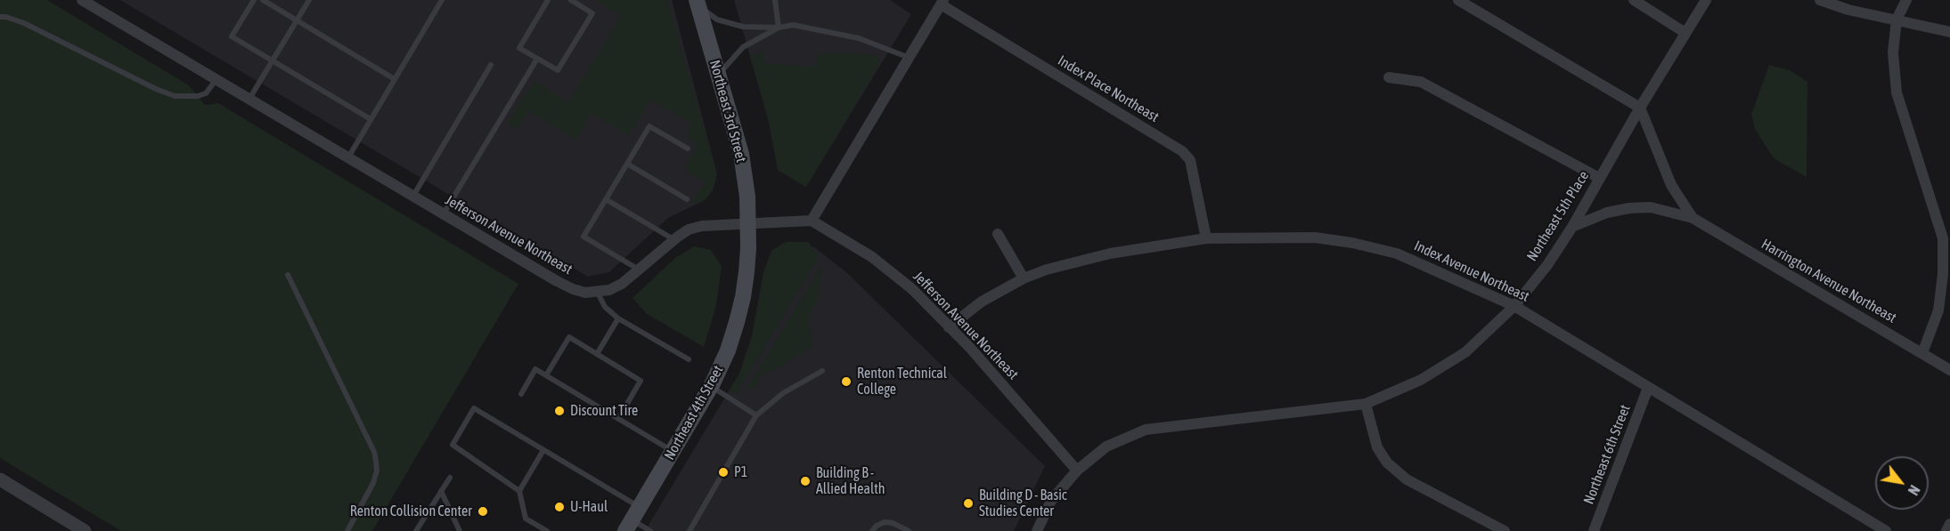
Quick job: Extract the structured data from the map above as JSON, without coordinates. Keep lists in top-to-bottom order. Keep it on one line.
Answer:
{"streets":{"main road":["Northeast 3rd Street","Northeast 4th Street"],"street":["Index Place Northeast","Northeast 5th Place","Jefferson Avenue Northeast","Index Avenue Northeast","Harrington Avenue Northeast","Northeast 6th Street"]},"crossings":[["Index Place Northeast","Index Avenue Northeast"],["Northeast 3rd Street","Northeast 4th Street"],["Northeast 5th Place","Jefferson Avenue Northeast"],["Northeast 5th Place","Index Avenue Northeast"],["Northeast 5th Place","Harrington Avenue Northeast"],["Jefferson Avenue Northeast","Index Avenue Northeast"],["Index Avenue Northeast","Northeast 6th Street"]],"places":["Renton Technical College","Discount Tire","P1","Building B - Allied Health","Building D - Basic Studies Center","U-Haul","Renton Collision Center"],"north":"bottom right"}
